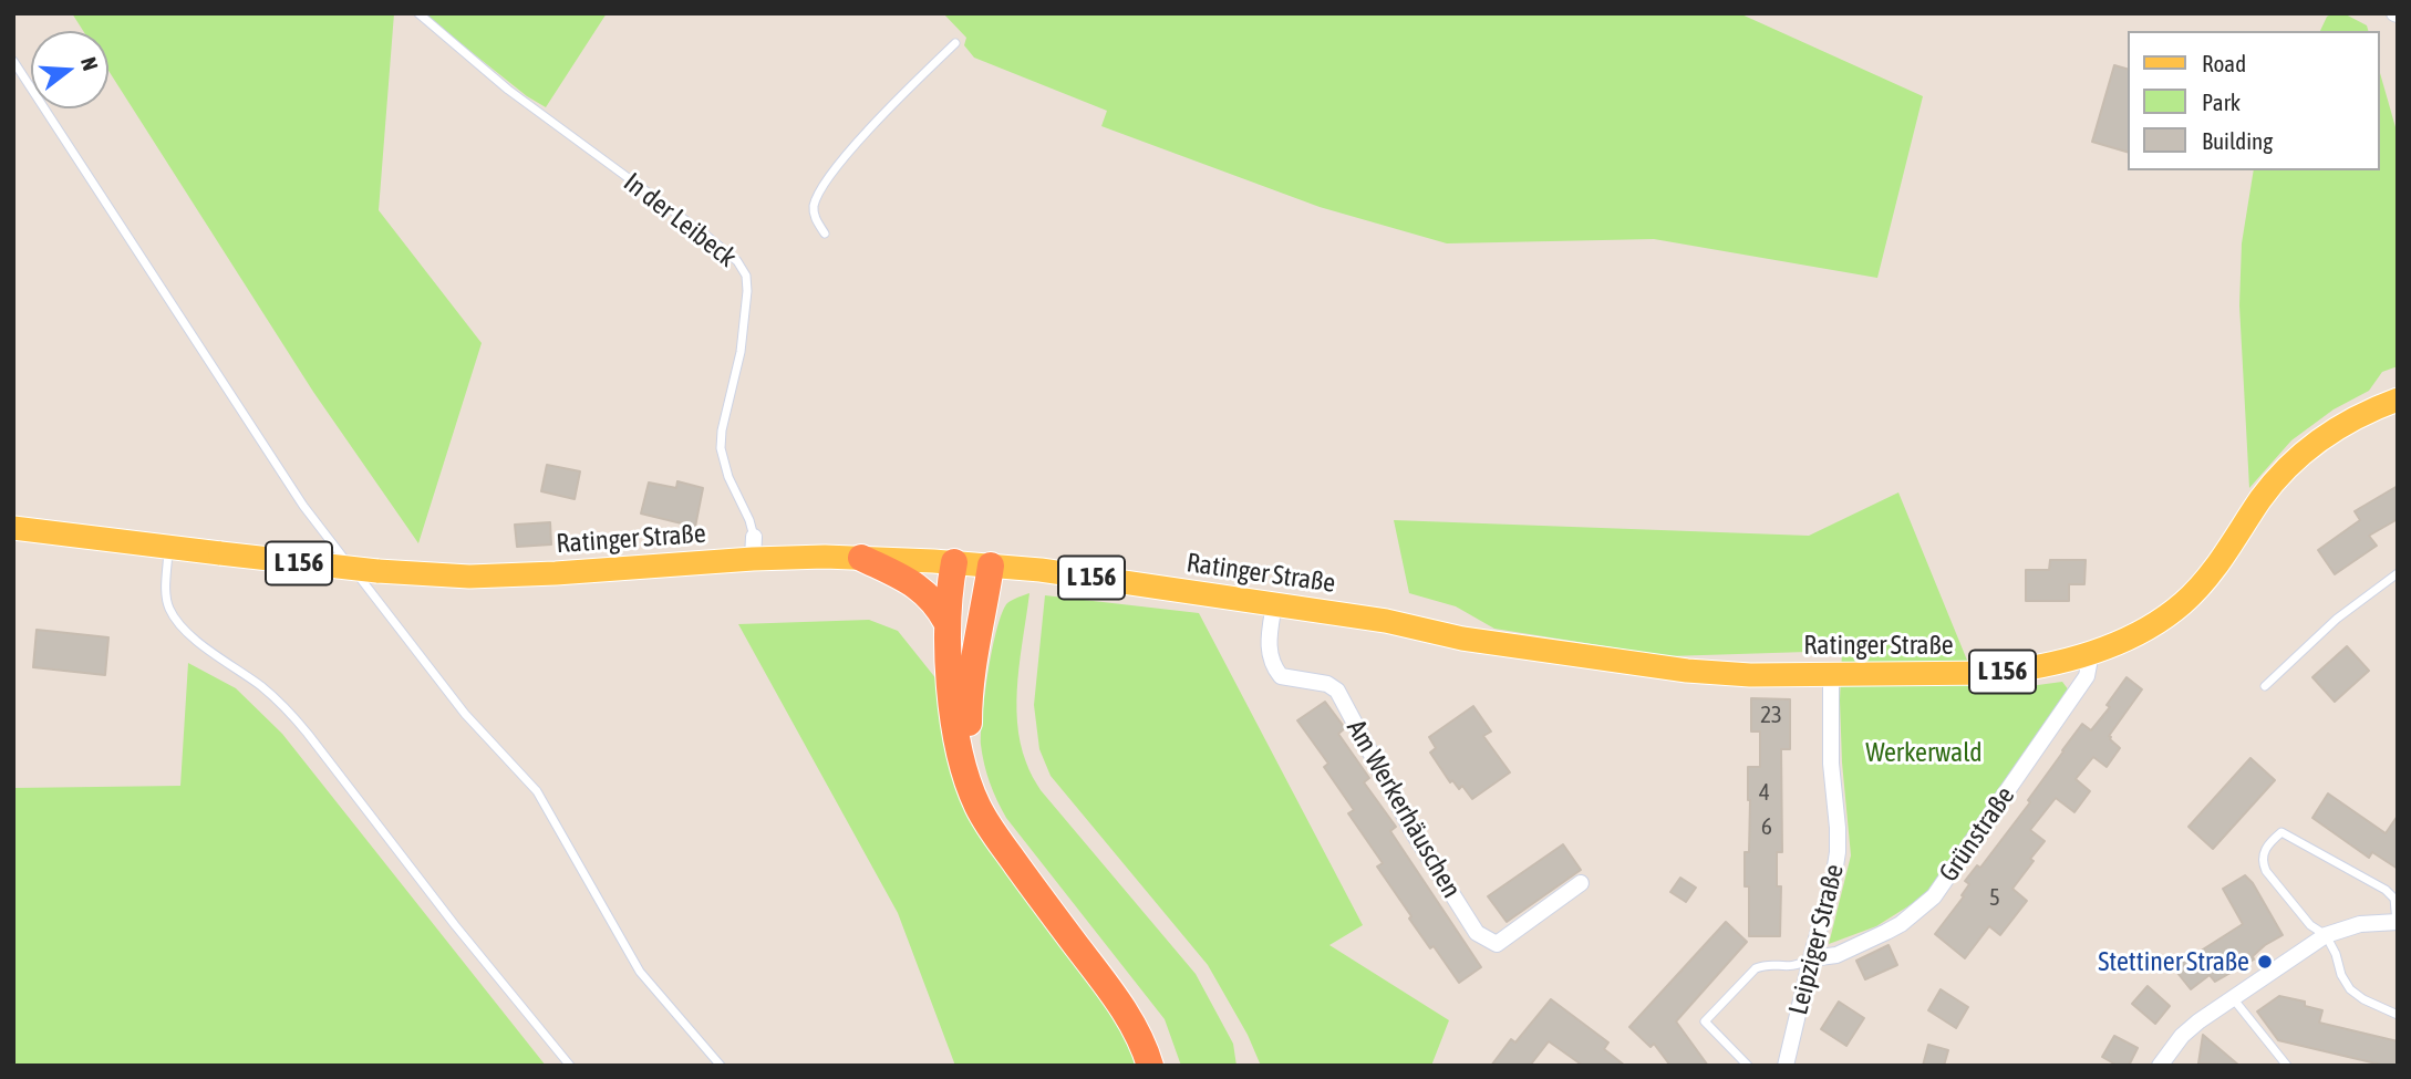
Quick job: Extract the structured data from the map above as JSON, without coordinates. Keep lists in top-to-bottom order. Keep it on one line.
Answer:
{"streets":{"main road":["Ratinger Straße","L 156"],"street":["Am Werkerhäuschen","Grünstraße","Leipziger Straße"],"lane":["In der Leibeck"]},"crossings":[["In der Leibeck","Ratinger Straße"],["Ratinger Straße","Am Werkerhäuschen"],["Ratinger Straße","Grünstraße"],["Ratinger Straße","Leipziger Straße"],["Grünstraße","Leipziger Straße"]],"parks":["Werkerwald"],"places":["Stettiner Straße"],"house_numbers":["23","4","6","5"],"legend":["Road","Park","Building"],"north":"right"}
